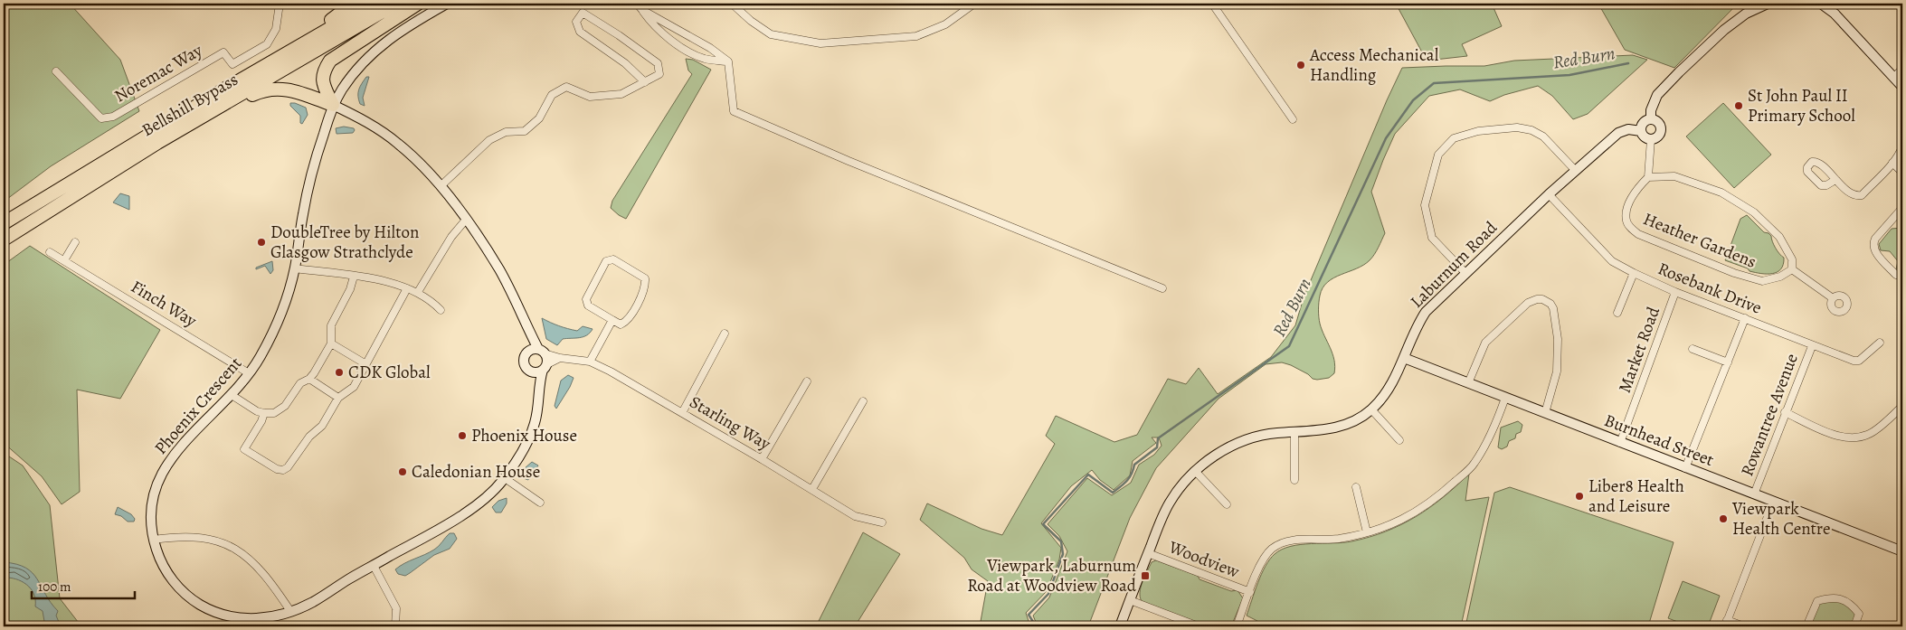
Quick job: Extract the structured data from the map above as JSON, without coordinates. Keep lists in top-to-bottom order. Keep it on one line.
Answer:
{"streets":{"highway":["Bellshill Bypass"],"street":["Noremac Way","Heather Gardens","Laburnum Road","Rosebank Drive","Finch Way","Market Road","Phoenix Crescent","Rowantree Avenue","Starling Way","Burnhead Street","Woodview"]},"crossings":[["Laburnum Road","Rosebank Drive"],["Laburnum Road","Burnhead Street"],["Laburnum Road","Woodview"],["Rosebank Drive","Market Road"],["Rosebank Drive","Rowantree Avenue"],["Finch Way","Phoenix Crescent"],["Market Road","Burnhead Street"],["Phoenix Crescent","Starling Way"],["Rowantree Avenue","Burnhead Street"]],"water":["Red Burn"],"places":{"other":["Access Mechanical Handling","St John Paul II Primary School","DoubleTree by Hilton Glasgow Strathclyde","CDK Global","Phoenix House","Caledonian House","Liber8 Health and Leisure","Viewpark Health Centre"],"transit":["Viewpark, Laburnum Road at Woodview Road"]},"scale_bar":"100 m"}
